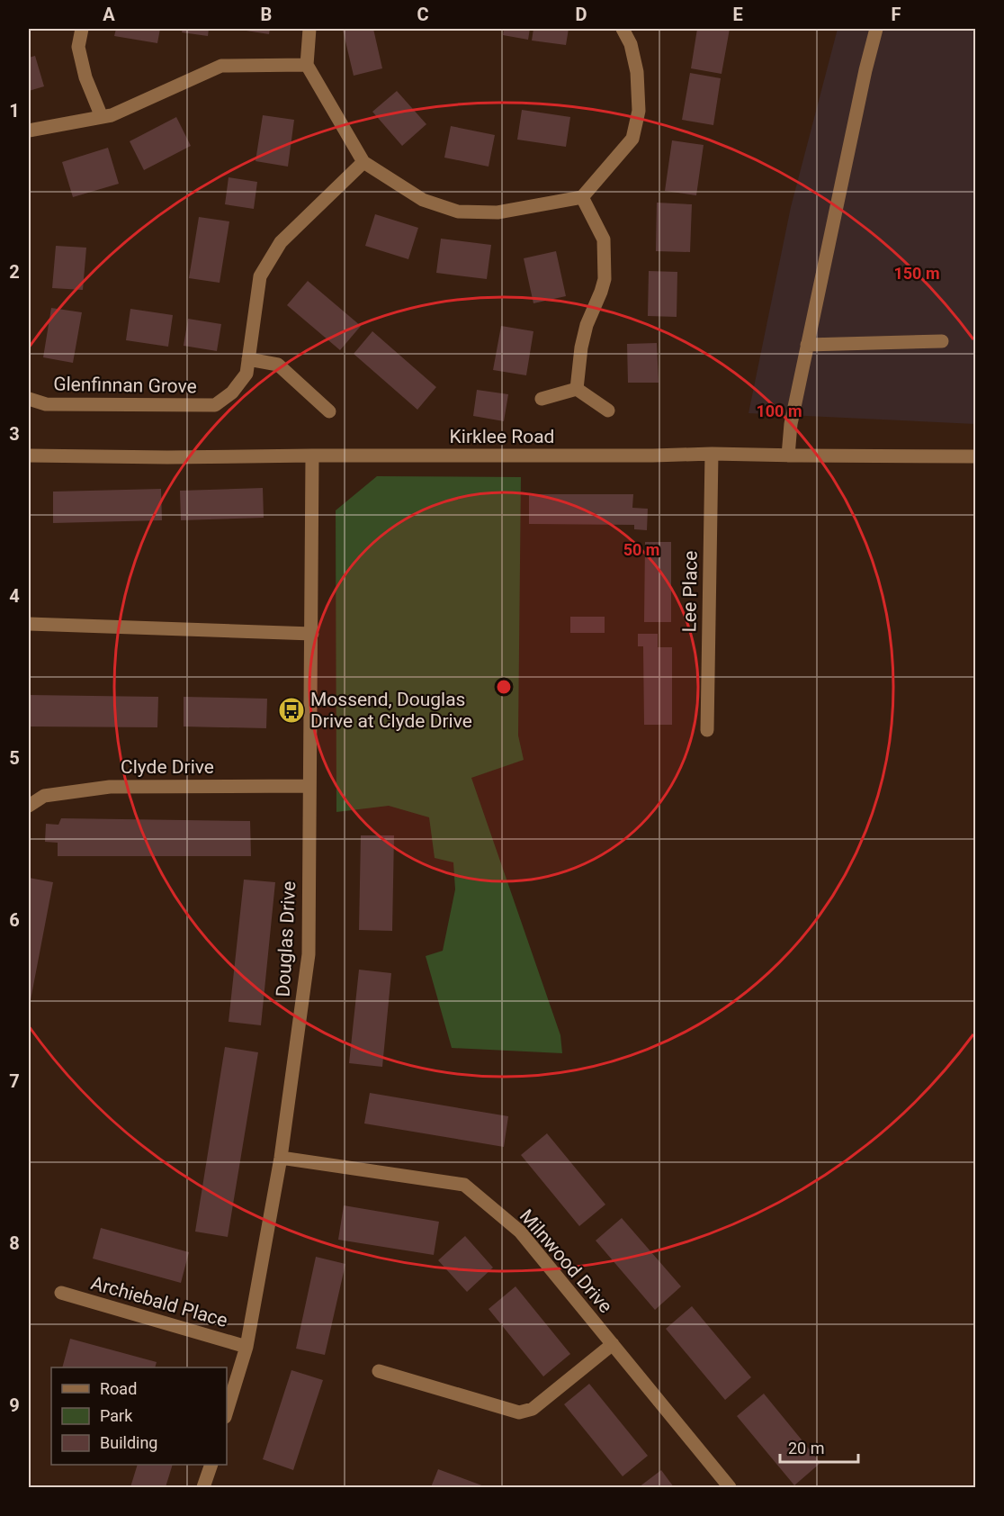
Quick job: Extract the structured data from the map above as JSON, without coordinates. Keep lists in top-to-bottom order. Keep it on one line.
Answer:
{"streets":{"street":["Glenfinnan Grove","Kirklee Road","Lee Place","Clyde Drive","Douglas Drive","Milnwood Drive","Archiebald Place"]},"crossings":[["Kirklee Road","Lee Place"],["Kirklee Road","Douglas Drive"],["Clyde Drive","Douglas Drive"],["Douglas Drive","Milnwood Drive"],["Douglas Drive","Archiebald Place"]],"places":{"bus stop":["Mossend, Douglas Drive at Clyde Drive"]},"legend":["Road","Park","Building"],"scale_bar":"20 m","grid":{"columns":["A","B","C","D","E","F"],"rows":["1","2","3","4","5","6","7","8","9"]},"rings":["150 m","100 m","50 m"]}
